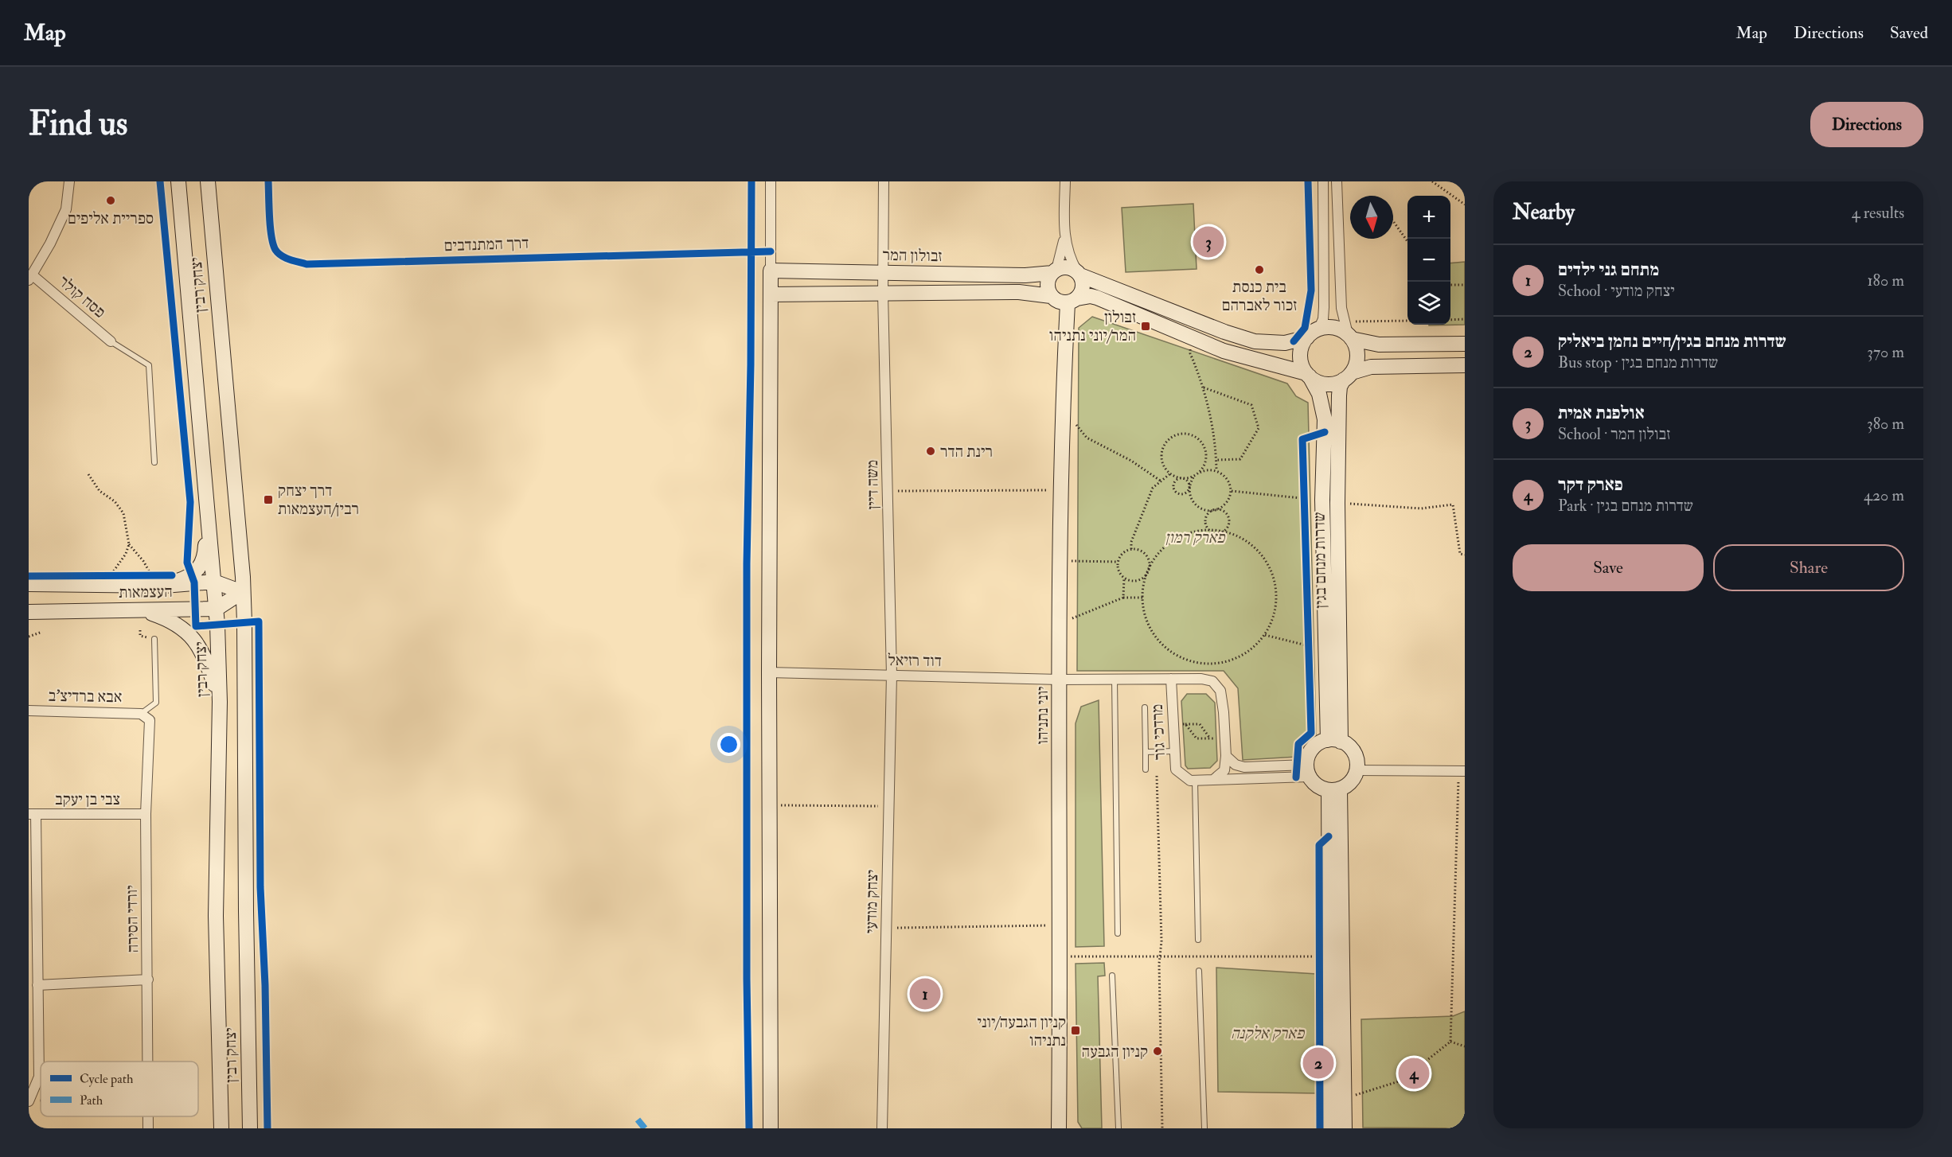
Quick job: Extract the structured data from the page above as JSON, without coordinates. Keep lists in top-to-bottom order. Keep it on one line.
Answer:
{"streets":{"street":["זבולון המר","יצחק רבין","פסח קולר","משה דיין","שדרות מנחם בגין","העצמאות","דוד רזיאל","אבא ברדיצ'ב","יוני נתניהו","מרדכי גור","צבי בן יעקב","יצחק מודעי","יורדי הסירה"],"cycle path":["דרך המתנדבים"]},"crossings":[["זבולון המר","משה דיין"],["זבולון המר","יוני נתניהו"],["יצחק רבין","העצמאות"],["משה דיין","דוד רזיאל"],["משה דיין","יצחק מודעי"],["דוד רזיאל","יוני נתניהו"],["דוד רזיאל","יצחק מודעי"],["אבא ברדיצ'ב","יורדי הסירה"],["צבי בן יעקב","יורדי הסירה"]],"parks":["פארק רמון","פארק אלקנה"],"places":{"other":["ספריית אליפים","בית כנסת זכור לאברהם","רינת הדר","קניון הגבעה"],"transit":["זבולון המר/יוני נתניהו","דרך יצחק רבין/העצמאות","קניון הגבעה/יוני נתניהו"]},"legend":["Cycle path","Path"],"north":"bottom","page":{"header":"Map","nav":["Map","Directions","Saved"],"buttons":["Directions",["Save","Share"]],"title":"Find us","heading":["Nearby","4 results"],"map_buttons":["+","−"],"pins":["3","1","2","4"],"list":[{"mark":"1","name":"מתחם גני ילדים","note":"School · יצחק מודעי","value":"180 m"},{"mark":"2","name":"שדרות מנחם בגין/חיים נחמן ביאליק","note":"Bus stop · שדרות מנחם בגין","value":"370 m"},{"mark":"3","name":"אולפנת אמית","note":"School · זבולון המר","value":"380 m"},{"mark":"4","name":"פארק דקר","note":"Park · שדרות מנחם בגין","value":"420 m"}]}}
